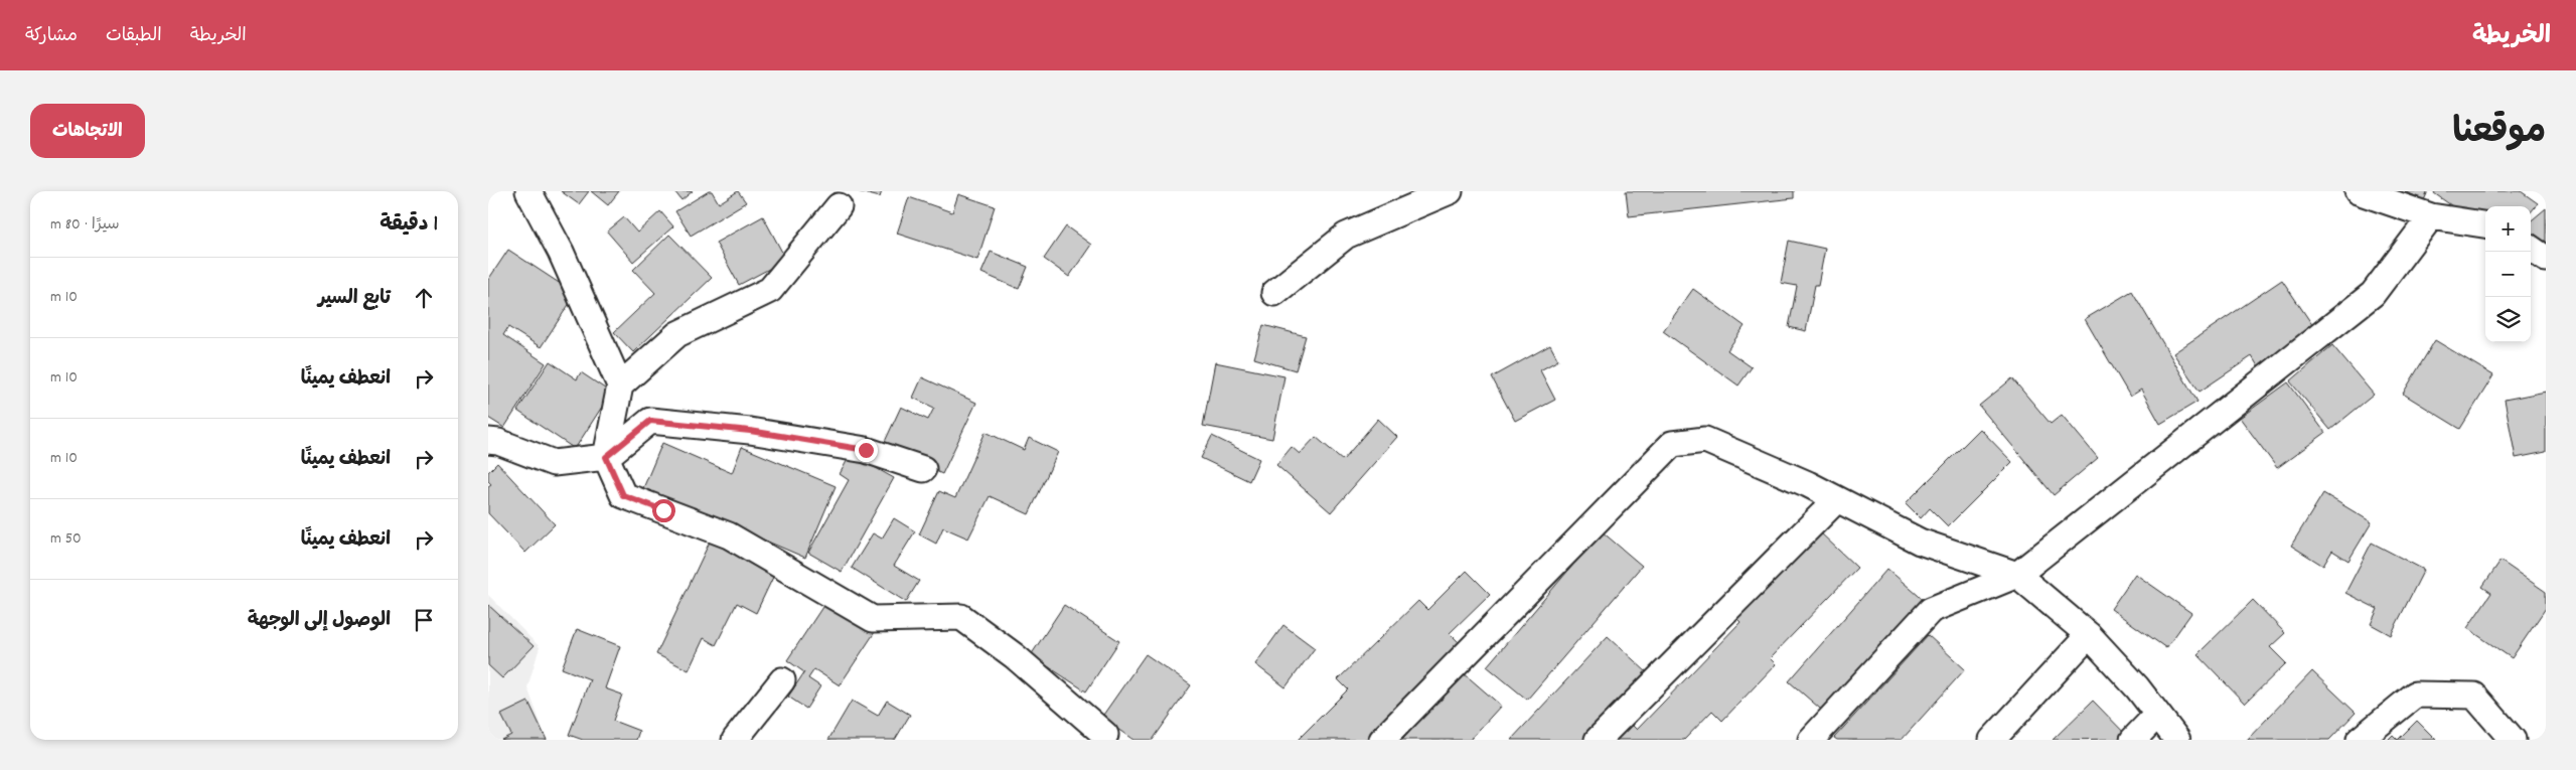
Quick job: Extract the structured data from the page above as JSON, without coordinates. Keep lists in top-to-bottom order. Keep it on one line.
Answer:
{"page":{"header":"الخريطة","nav":["الخريطة","الطبقات","مشاركة"],"title":"موقعنا","buttons":"الاتجاهات","heading":["1 دقيقة","سيرًا · 80 m"],"map_buttons":["+","−"],"list":[["تابع السير","10 m"],["انعطف يمينًا","10 m"],["انعطف يمينًا","10 m"],["انعطف يمينًا","50 m"],"الوصول إلى الوجهة"]}}
